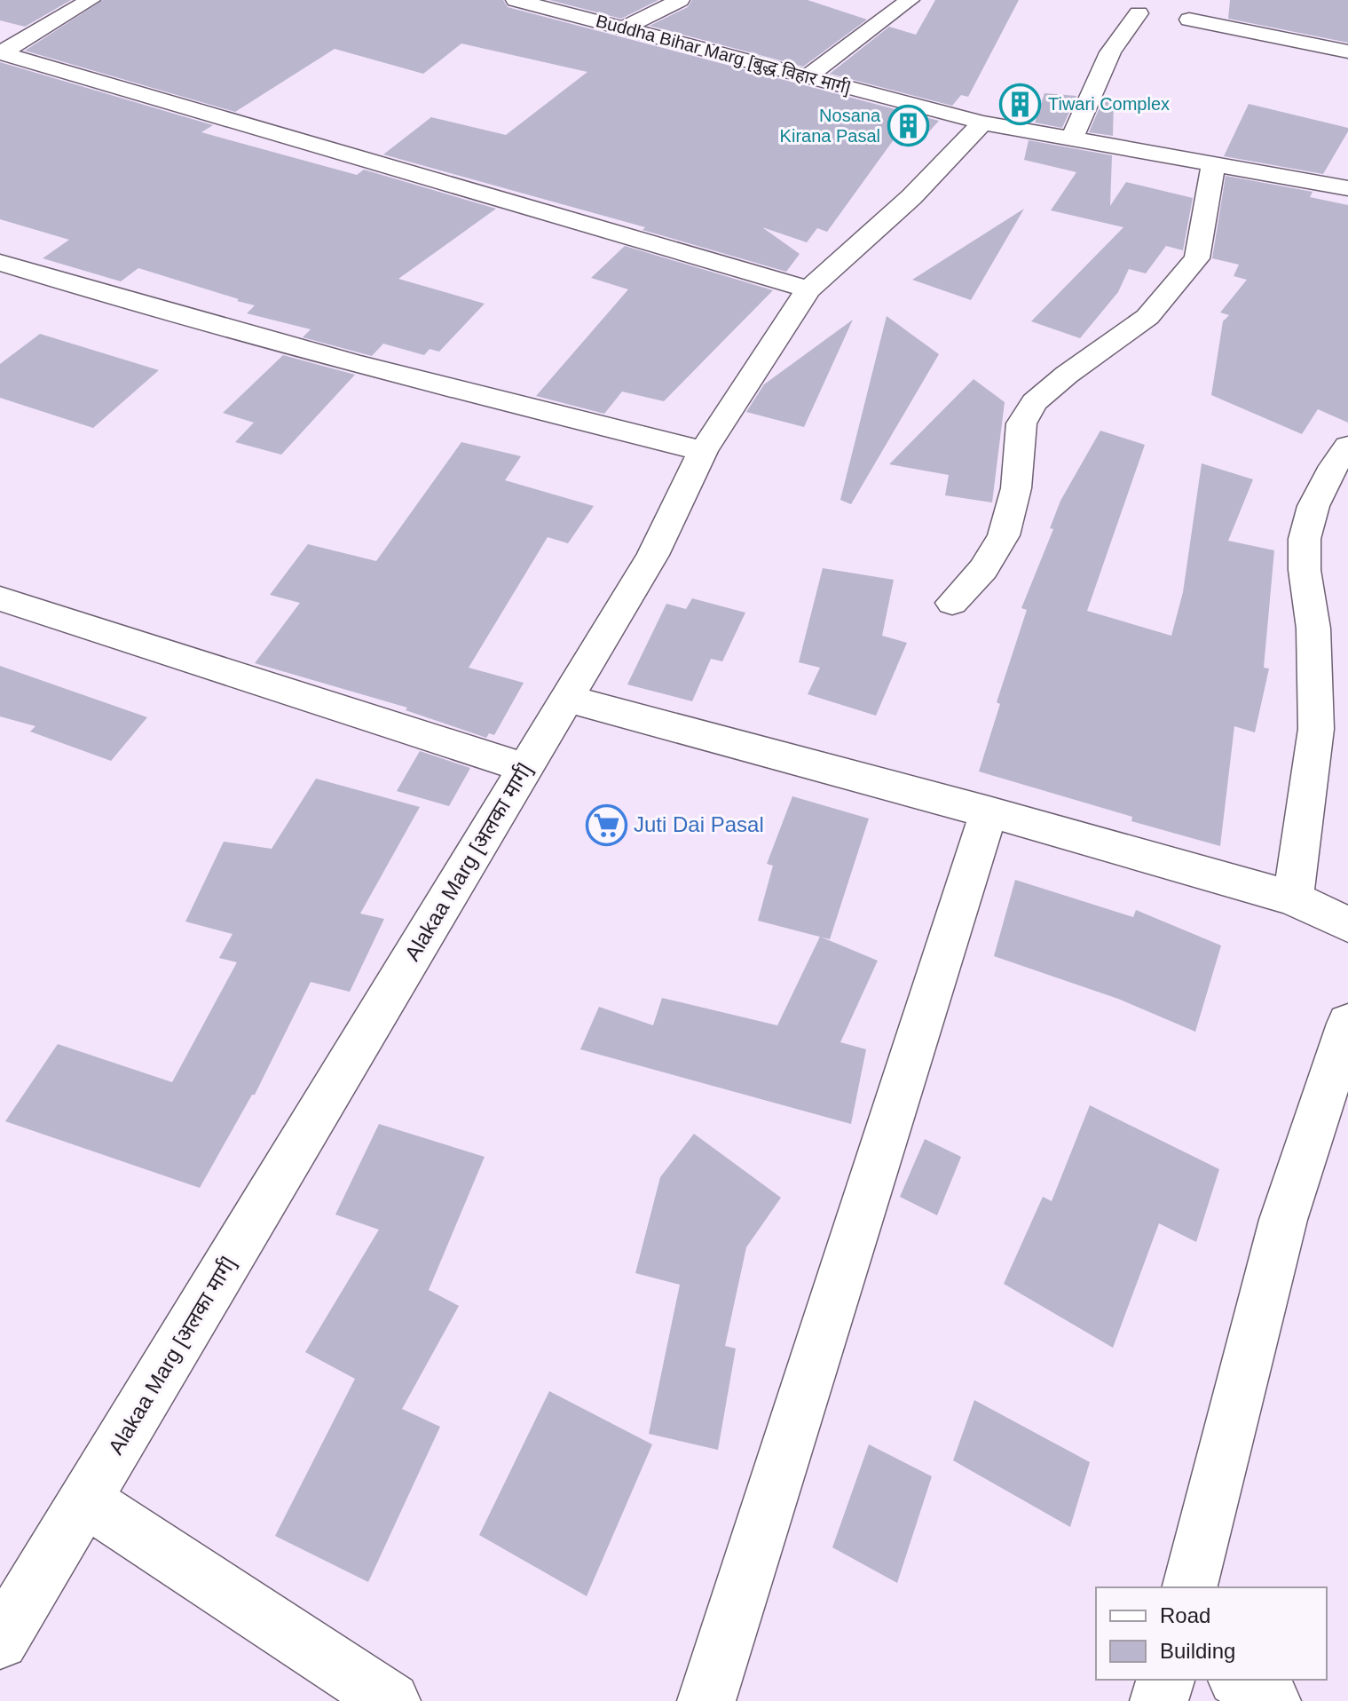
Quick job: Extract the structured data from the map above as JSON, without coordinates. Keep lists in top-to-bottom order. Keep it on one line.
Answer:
{"streets":{"street":["Buddha Bihar Marg [बुद्ध विहार मार्ग]","Alakaa Marg [अलका मार्ग]"]},"crossings":[["Buddha Bihar Marg [बुद्ध विहार मार्ग]","Alakaa Marg [अलका मार्ग]"]],"places":{"building":["Tiwari Complex","Nosana Kirana Pasal"],"supermarket":["Juti Dai Pasal"]},"legend":["Road","Building"]}
